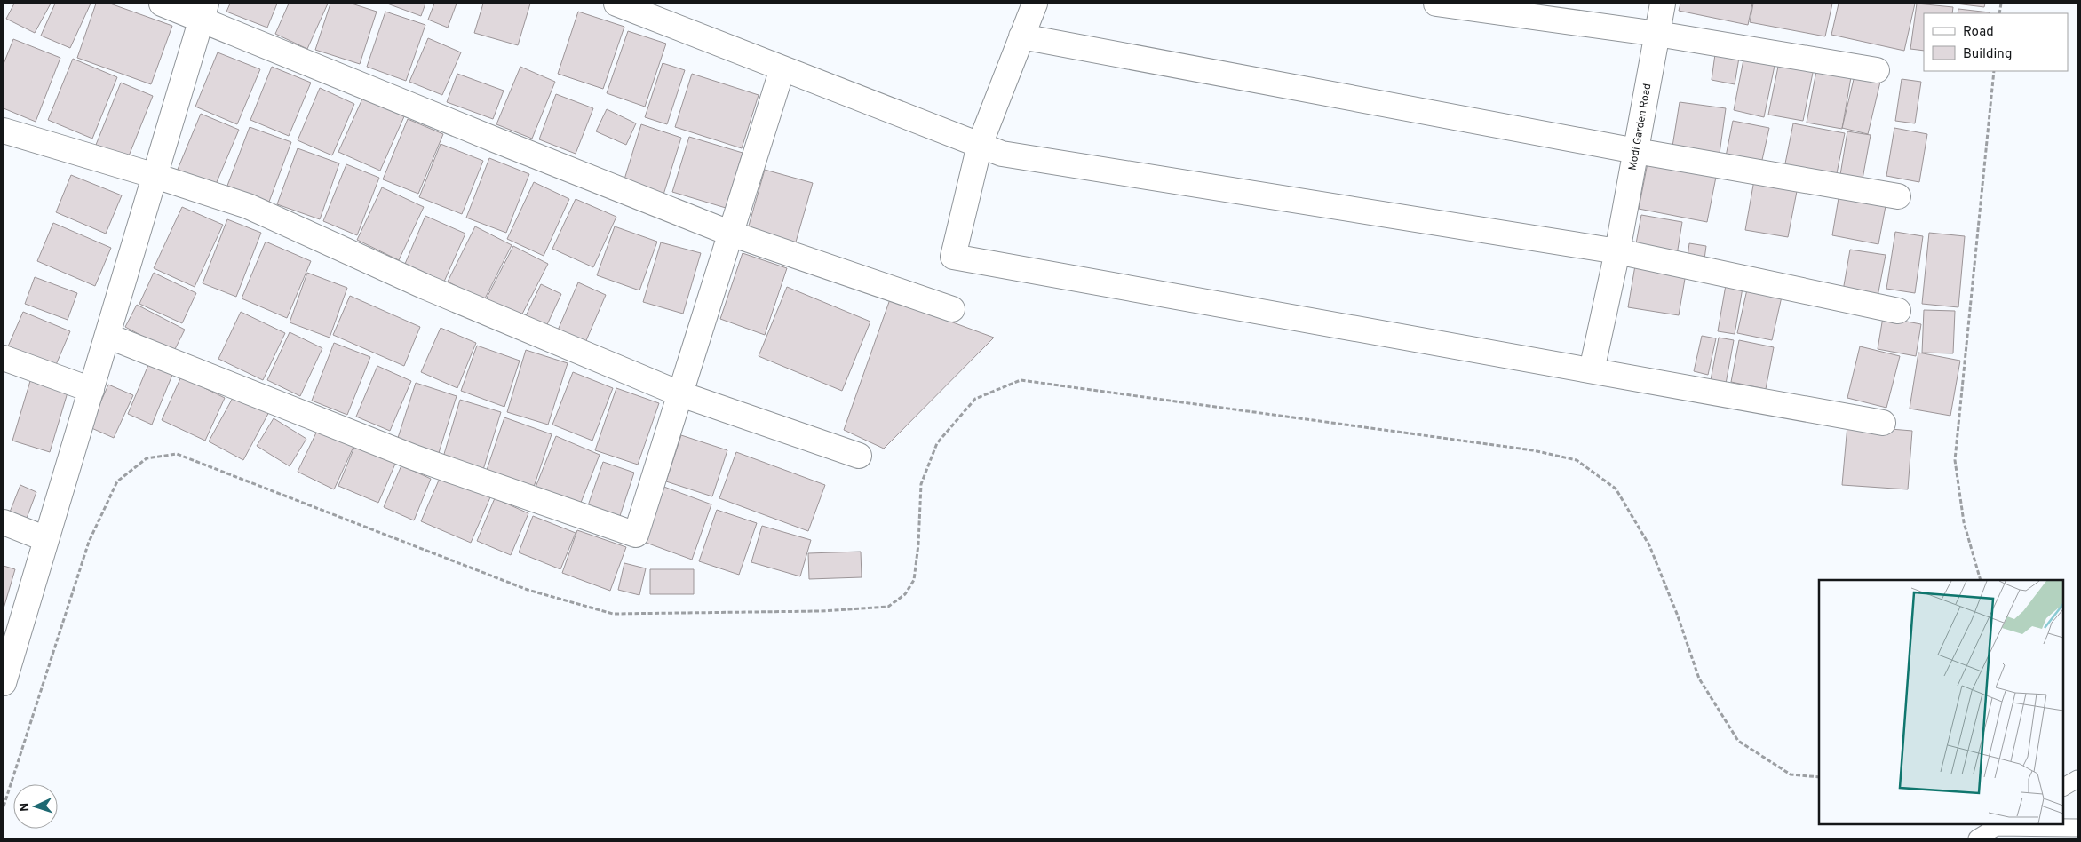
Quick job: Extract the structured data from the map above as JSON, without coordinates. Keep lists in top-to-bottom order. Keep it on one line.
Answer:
{"streets":{"street":["Modi Garden Road"]},"legend":["Road","Building"],"north":"left"}
